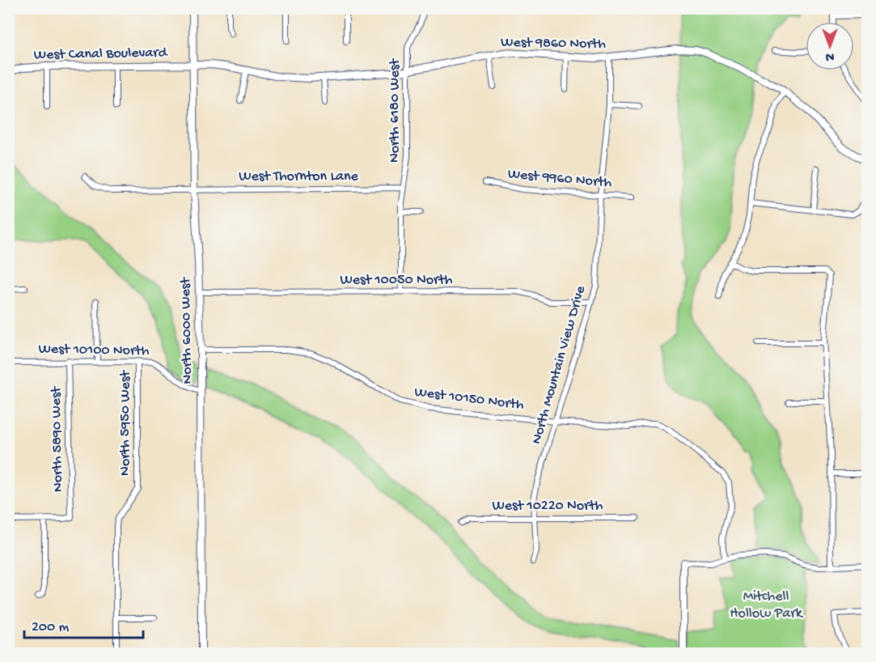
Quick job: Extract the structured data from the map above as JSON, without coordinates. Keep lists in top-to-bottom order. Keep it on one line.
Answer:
{"streets":{"street":["West 9860 North","West Canal Boulevard","North 6180 West","West Thornton Lane","West 9960 North","West 10050 North","North 6000 West","West 10100 North","North Mountain View Drive","West 10150 North","North 5950 West","North 5890 West","West 10220 North"]},"crossings":[["West 9860 North","North 6180 West"],["West 9860 North","North Mountain View Drive"],["West Canal Boulevard","North 6000 West"],["North 6180 West","West Thornton Lane"],["North 6180 West","West 10050 North"],["West Thornton Lane","North 6000 West"],["West 9960 North","North Mountain View Drive"],["West 10050 North","North 6000 West"],["West 10050 North","North Mountain View Drive"],["North 6000 West","West 10100 North"],["North 6000 West","West 10150 North"],["West 10100 North","North 5950 West"],["West 10100 North","North 5890 West"],["North Mountain View Drive","West 10150 North"],["North Mountain View Drive","West 10220 North"]],"parks":["Mitchell Hollow Park"],"scale_bar":"200 m","north":"bottom"}
